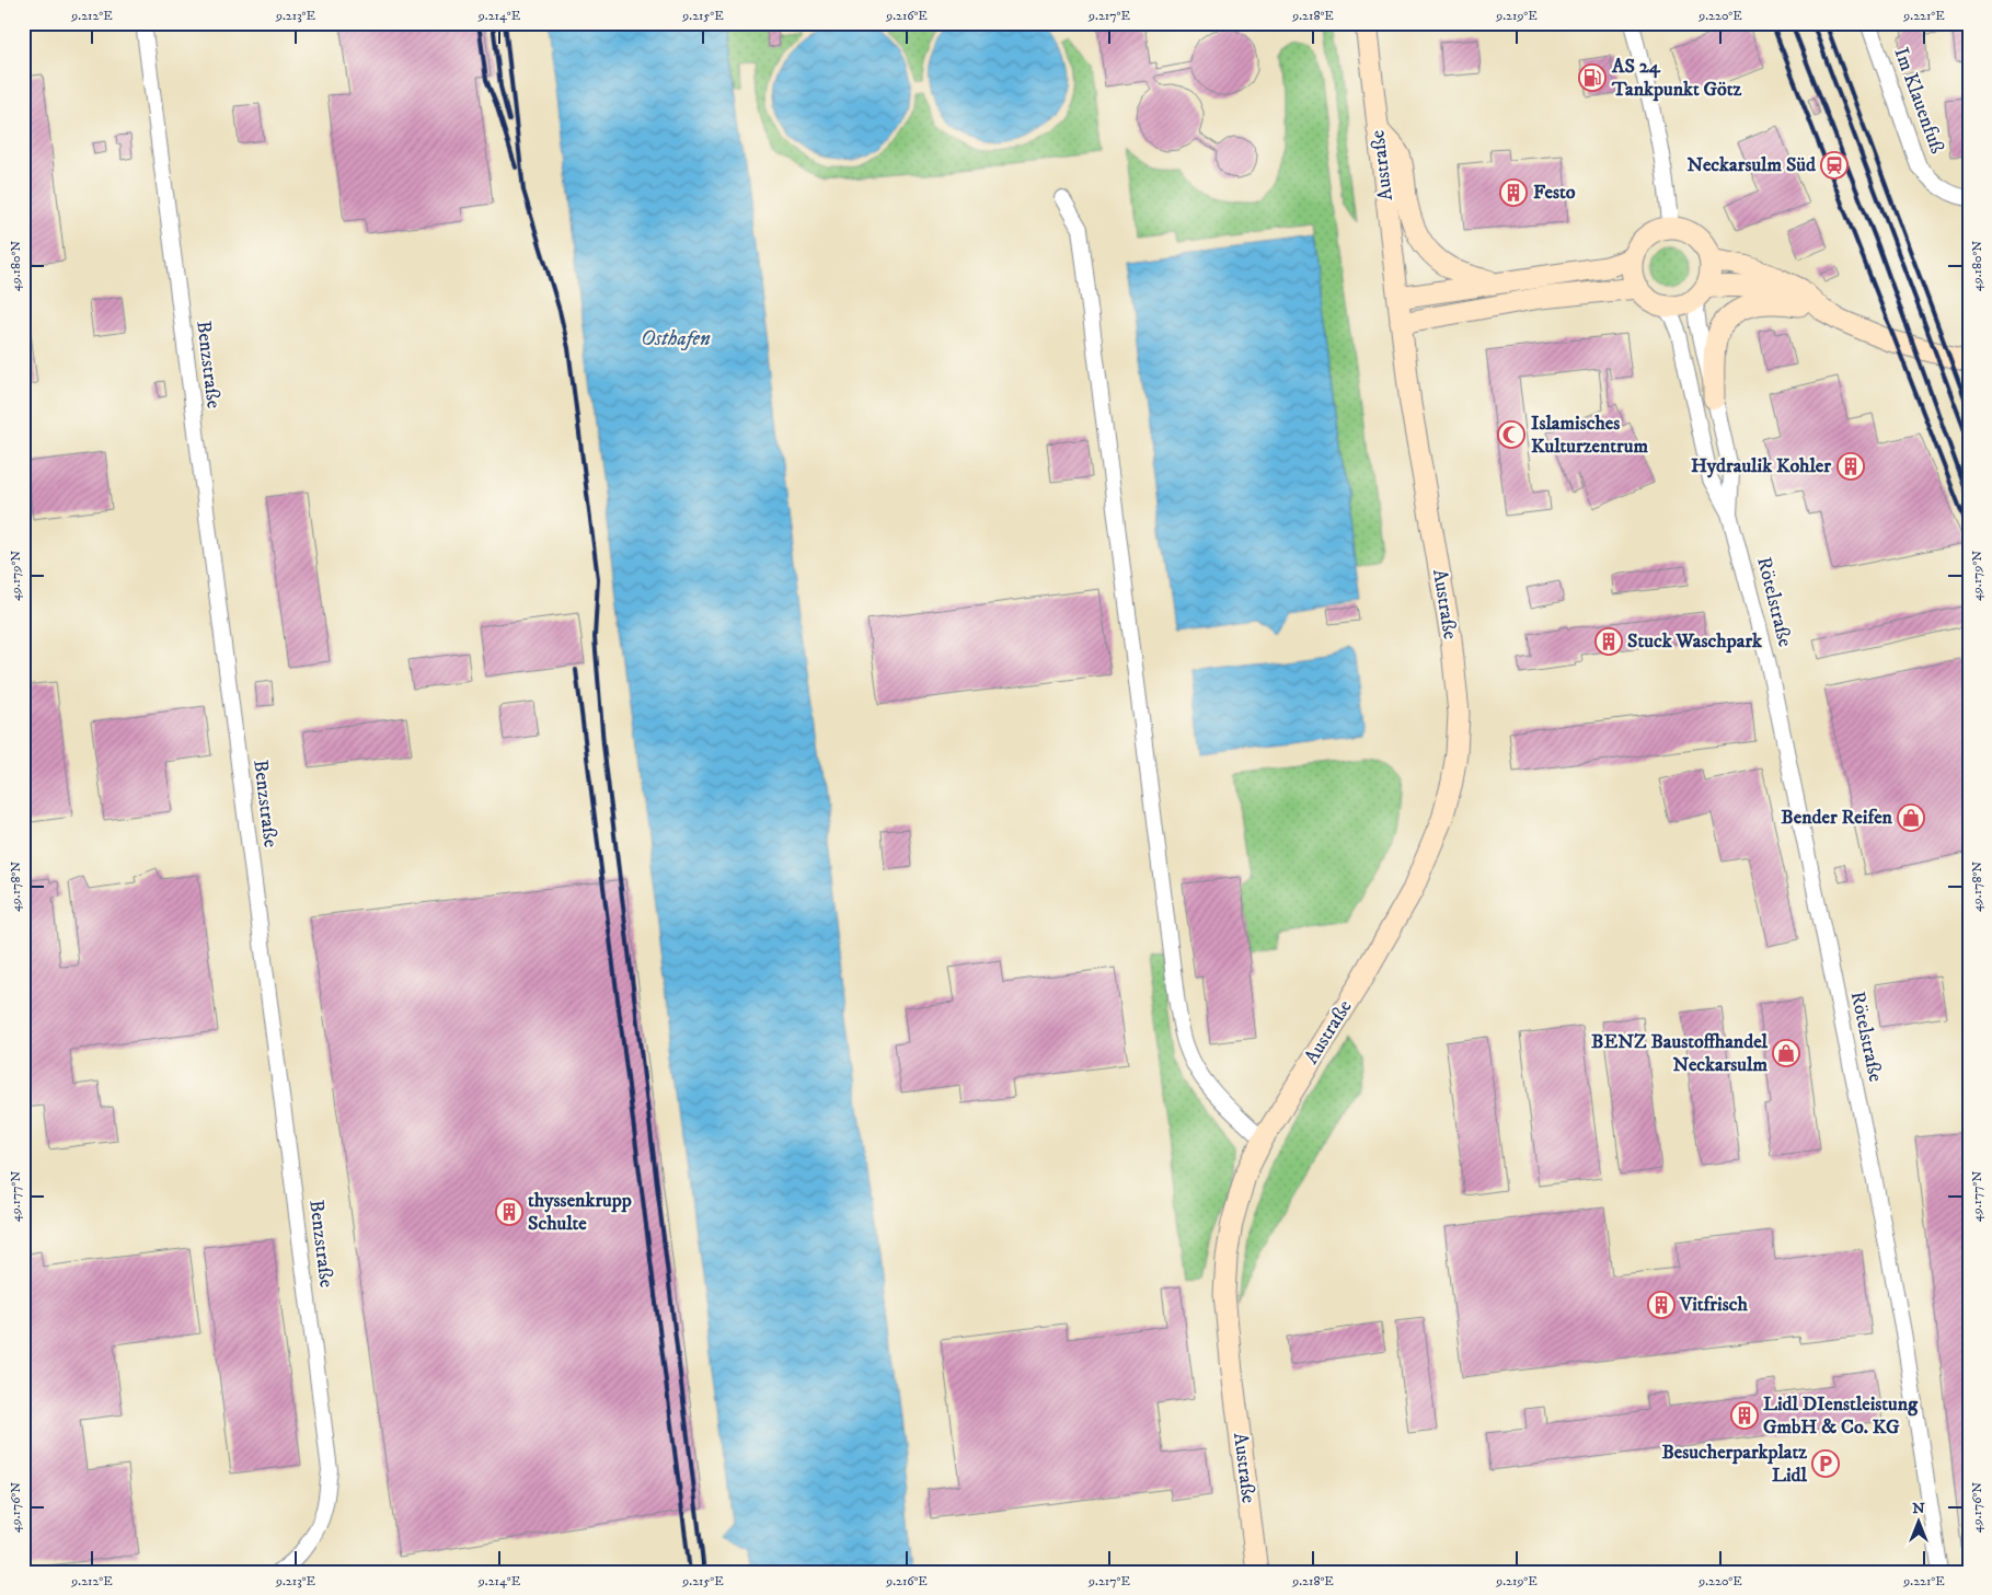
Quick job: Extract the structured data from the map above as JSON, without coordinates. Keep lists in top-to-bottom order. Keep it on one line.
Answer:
{"streets":{"main road":["Austraße"],"street":["Im Klauenfuß","Benzstraße","Rötelstraße"]},"water":["Osthafen"],"places":{"fuel station":["AS 24 Tankpunkt Götz"],"station":["Neckarsulm Süd"],"building":["Festo","Hydraulik Kohler","Stuck Waschpark","thyssenkrupp Schulte","Vitfrisch","Lidl DIenstleistung GmbH & Co. KG"],"mosque":["Islamisches Kulturzentrum"],"shop":["Bender Reifen","BENZ Baustoffhandel Neckarsulm"],"parking":["Besucherparkplatz Lidl"]},"north":"top","coordinates":["9.212°E","9.213°E","9.214°E","9.215°E","9.216°E","9.217°E","9.218°E","9.219°E","9.220°E","9.221°E","49.180°N","49.179°N","49.178°N","49.177°N","49.176°N"]}
